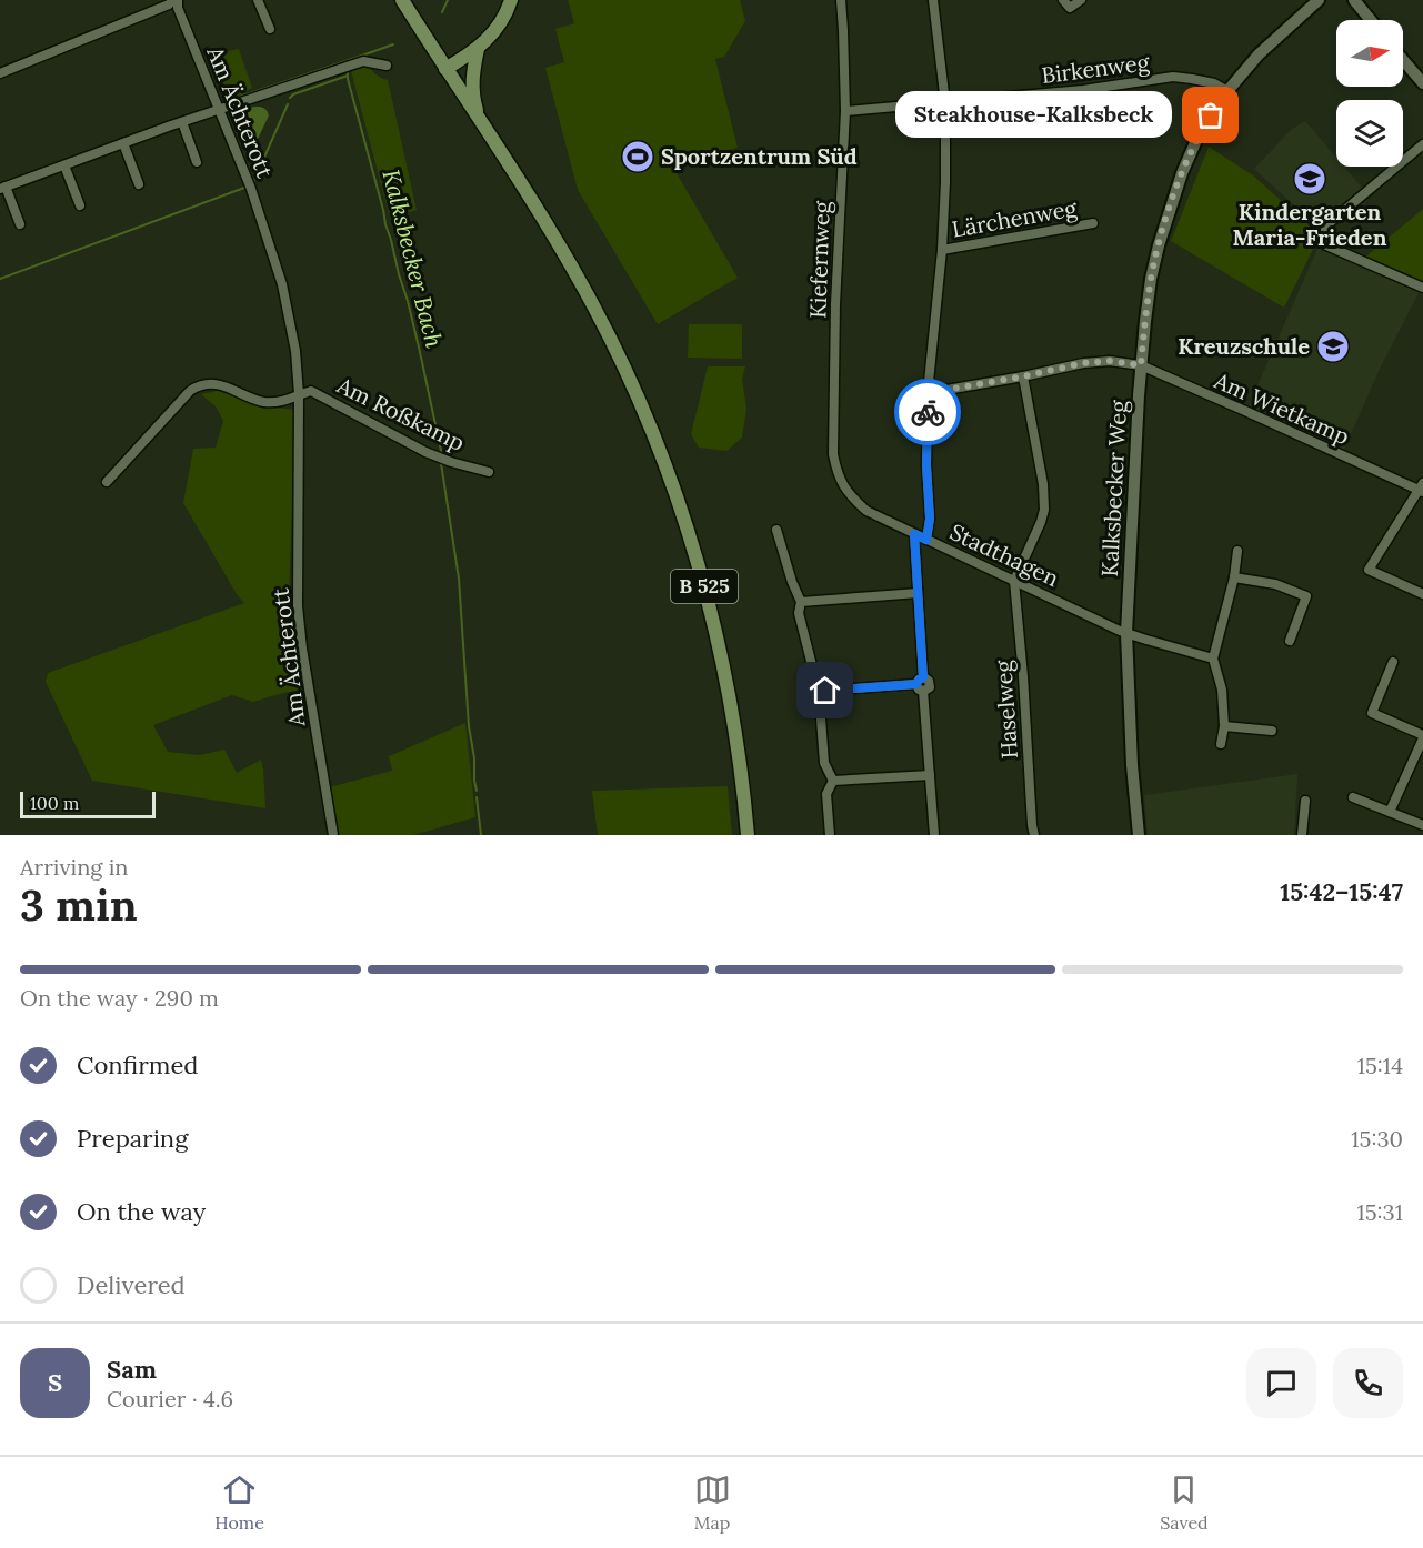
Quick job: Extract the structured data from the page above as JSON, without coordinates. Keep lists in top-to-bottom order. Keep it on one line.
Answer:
{"streets":{"main road":["B 525"],"street":["Birkenweg","Am Ächterott","Lärchenweg","Kiefernweg","Am Wietkamp","Am Roßkamp","Kalksbecker Weg","Stadthagen","Haselweg"]},"crossings":[["Birkenweg","Lärchenweg"],["Birkenweg","Kiefernweg"],["Birkenweg","Kalksbecker Weg"],["Am Ächterott","Am Roßkamp"],["Lärchenweg","Am Wietkamp"],["Lärchenweg","Stadthagen"],["Kiefernweg","Stadthagen"],["Am Wietkamp","Kalksbecker Weg"],["Kalksbecker Weg","Stadthagen"],["Stadthagen","Haselweg"]],"water":["Kalksbecker Bach"],"places":{"other":["Steakhouse-Kalksbeck"],"sports":["Sportzentrum Süd"],"school or university":["Kindergarten Maria-Frieden","Kreuzschule"]},"scale_bar":"100 m","north":"right","page":{"bubble":"Steakhouse-Kalksbeck","scale":"100 m","heading":["3 min","Arriving in","15:42–15:47"],"panel":["Sam","Courier · 4.6"],"bar":"On the way · 290 m","list":[["Confirmed","15:14"],["Preparing","15:30"],["On the way","15:31"],"Delivered"],"round":"S","tabs":["Home","Map","Saved"]}}
